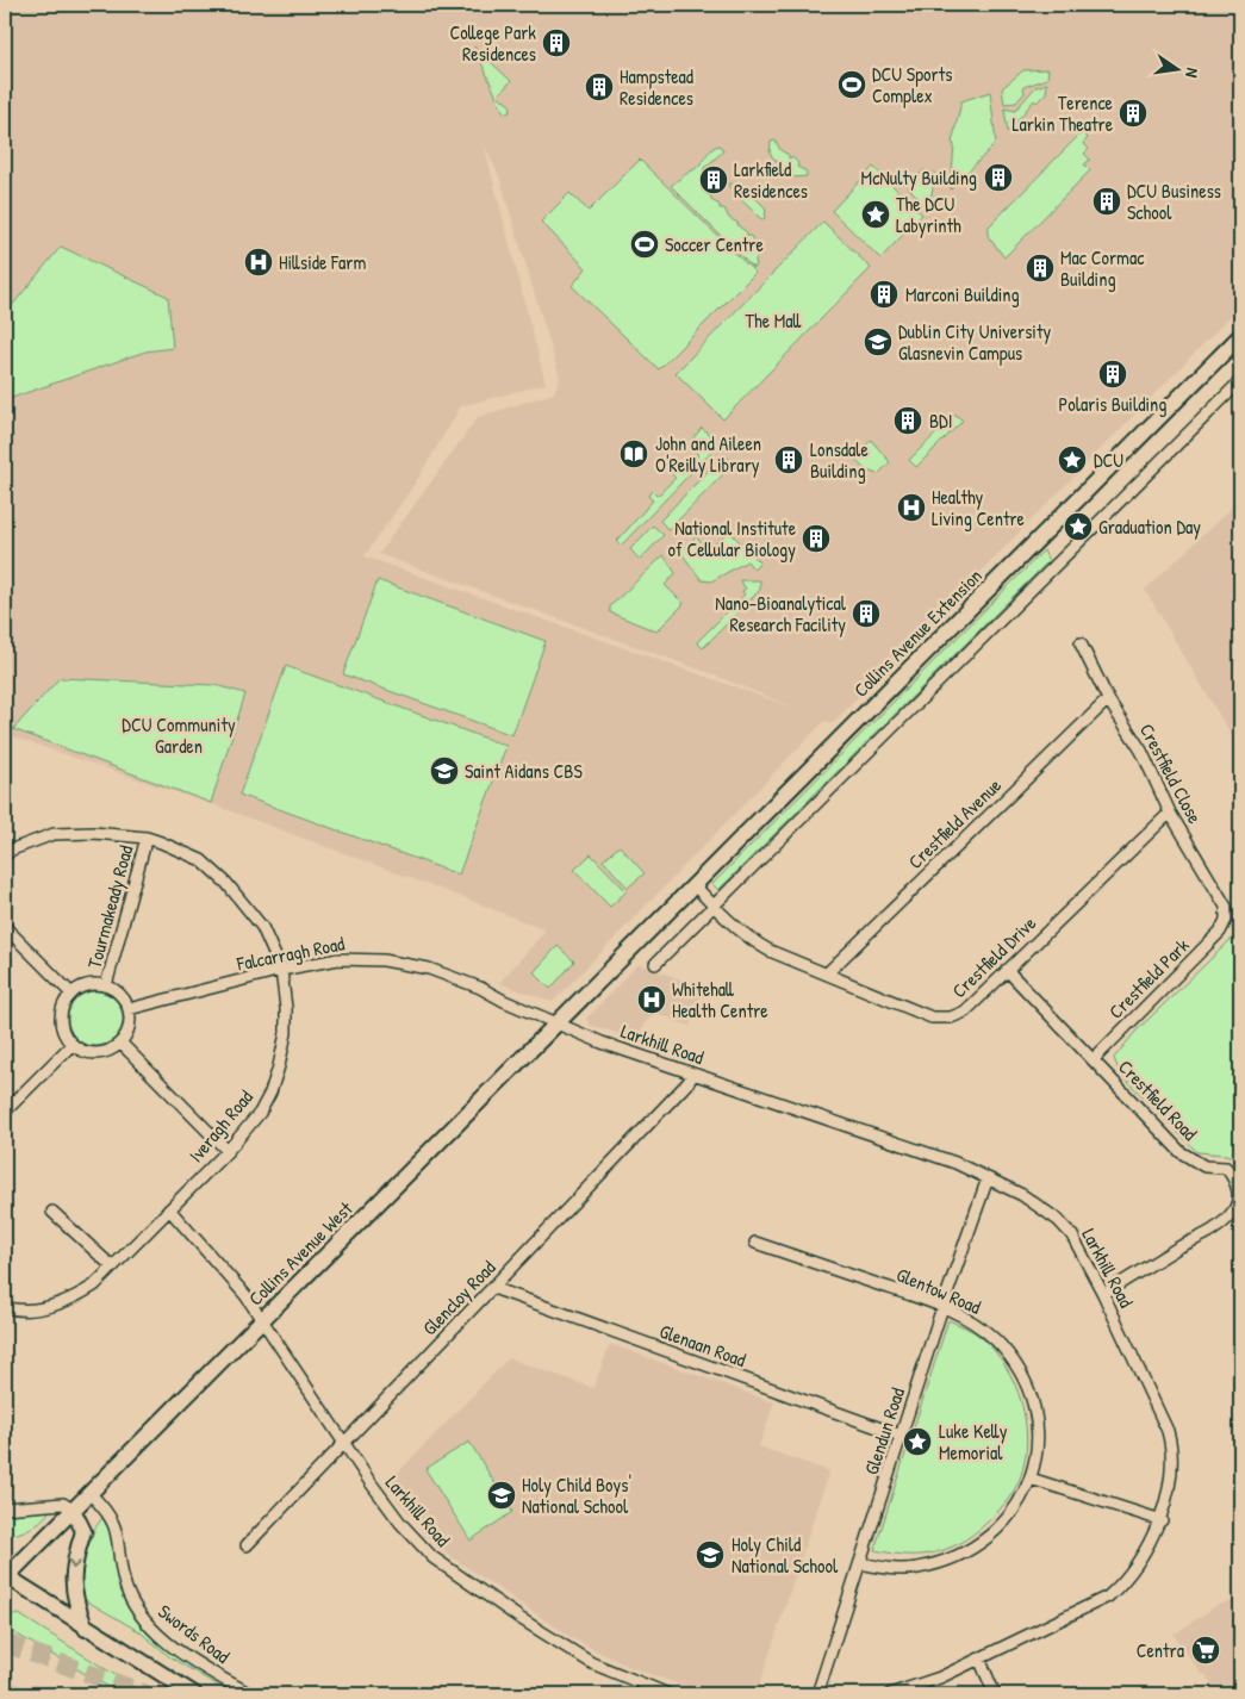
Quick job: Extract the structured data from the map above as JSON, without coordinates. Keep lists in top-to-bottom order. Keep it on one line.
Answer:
{"streets":{"main road":["Collins Avenue Extension","Collins Avenue West"],"street":["Crestfield Close","Crestfield Avenue","Tourmakeady Road","Falcarragh Road","Crestfield Drive","Crestfield Park","Larkhill Road","Crestfield Road","Iveragh Road","Glentow Road","Glencloy Road","Glenaan Road","Glendun Road","Swords Road"]},"crossings":[["Collins Avenue Extension","Crestfield Drive"],["Collins Avenue Extension","Collins Avenue West"],["Crestfield Close","Crestfield Avenue"],["Crestfield Close","Crestfield Drive"],["Crestfield Close","Crestfield Park"],["Crestfield Avenue","Crestfield Drive"],["Tourmakeady Road","Falcarragh Road"],["Tourmakeady Road","Iveragh Road"],["Falcarragh Road","Larkhill Road"],["Falcarragh Road","Iveragh Road"],["Falcarragh Road","Collins Avenue West"],["Crestfield Drive","Crestfield Road"],["Crestfield Park","Crestfield Road"],["Larkhill Road","Crestfield Road"],["Larkhill Road","Collins Avenue West"],["Larkhill Road","Glencloy Road"],["Larkhill Road","Glendun Road"],["Collins Avenue West","Swords Road"],["Glentow Road","Glendun Road"],["Glencloy Road","Glenaan Road"],["Glenaan Road","Glendun Road"]],"parks":["The Mall","DCU Community Garden"],"places":{"building":["College Park Residences","Hampstead Residences","Terence Larkin Theatre","McNulty Building","Larkfield Residences","DCU Business School","Mac Cormac Building","Marconi Building","Polaris Building","BDI","Lonsdale Building","National Institute of Cellular Biology","Nano-Bioanalytical Research Facility"],"sports":["DCU Sports Complex","Soccer Centre"],"place":["The DCU Labyrinth","DCU","Graduation Day","Luke Kelly Memorial"],"hospital":["Hillside Farm","Healthy Living Centre","Whitehall Health Centre"],"school or university":["Dublin City University Glasnevin Campus","Saint Aidans CBS","Holy Child Boys' National School","Holy Child National School"],"library":["John and Aileen O'Reilly Library"],"supermarket":["Centra"]},"north":"right"}
